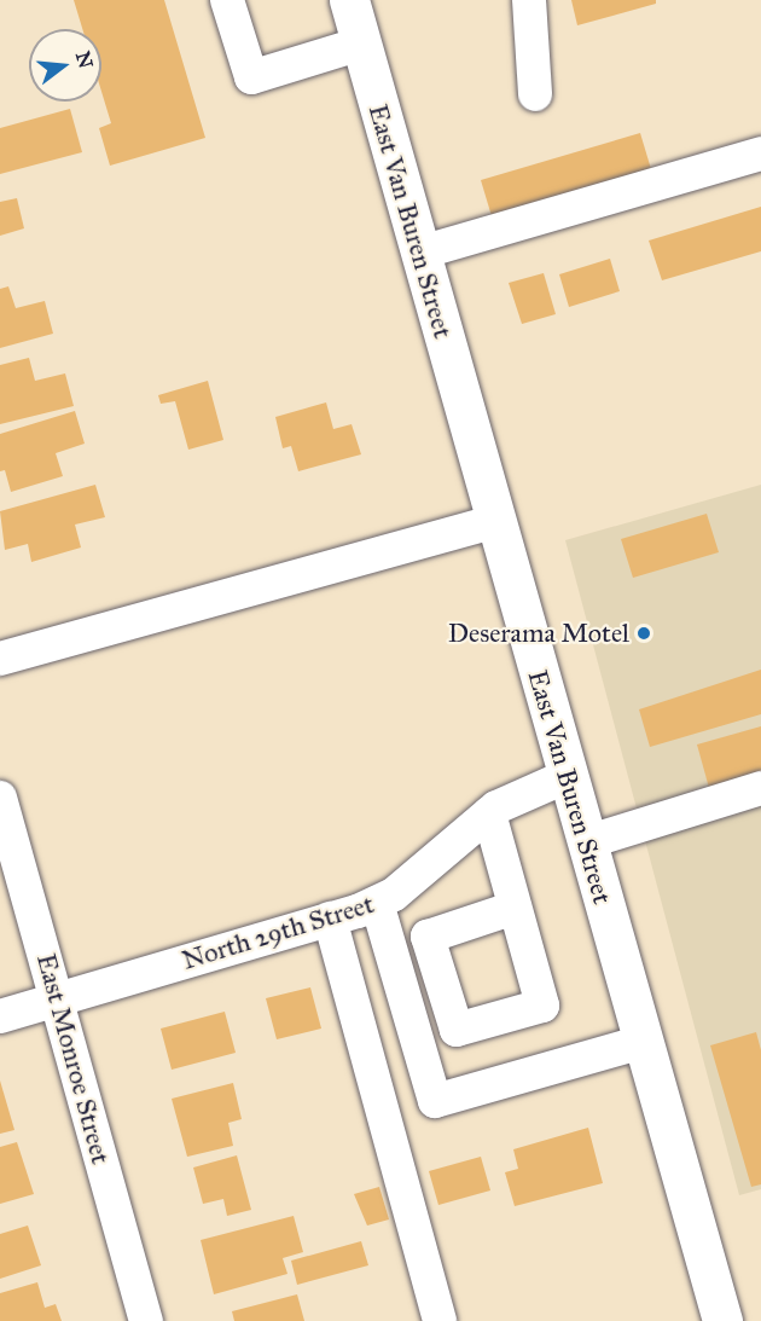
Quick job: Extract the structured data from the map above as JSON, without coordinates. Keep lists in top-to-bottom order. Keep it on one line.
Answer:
{"streets":{"main road":["East Van Buren Street"],"street":["North 29th Street","East Monroe Street"]},"crossings":[["East Van Buren Street","North 29th Street"],["North 29th Street","East Monroe Street"]],"places":["Deserama Motel"],"north":"right"}
